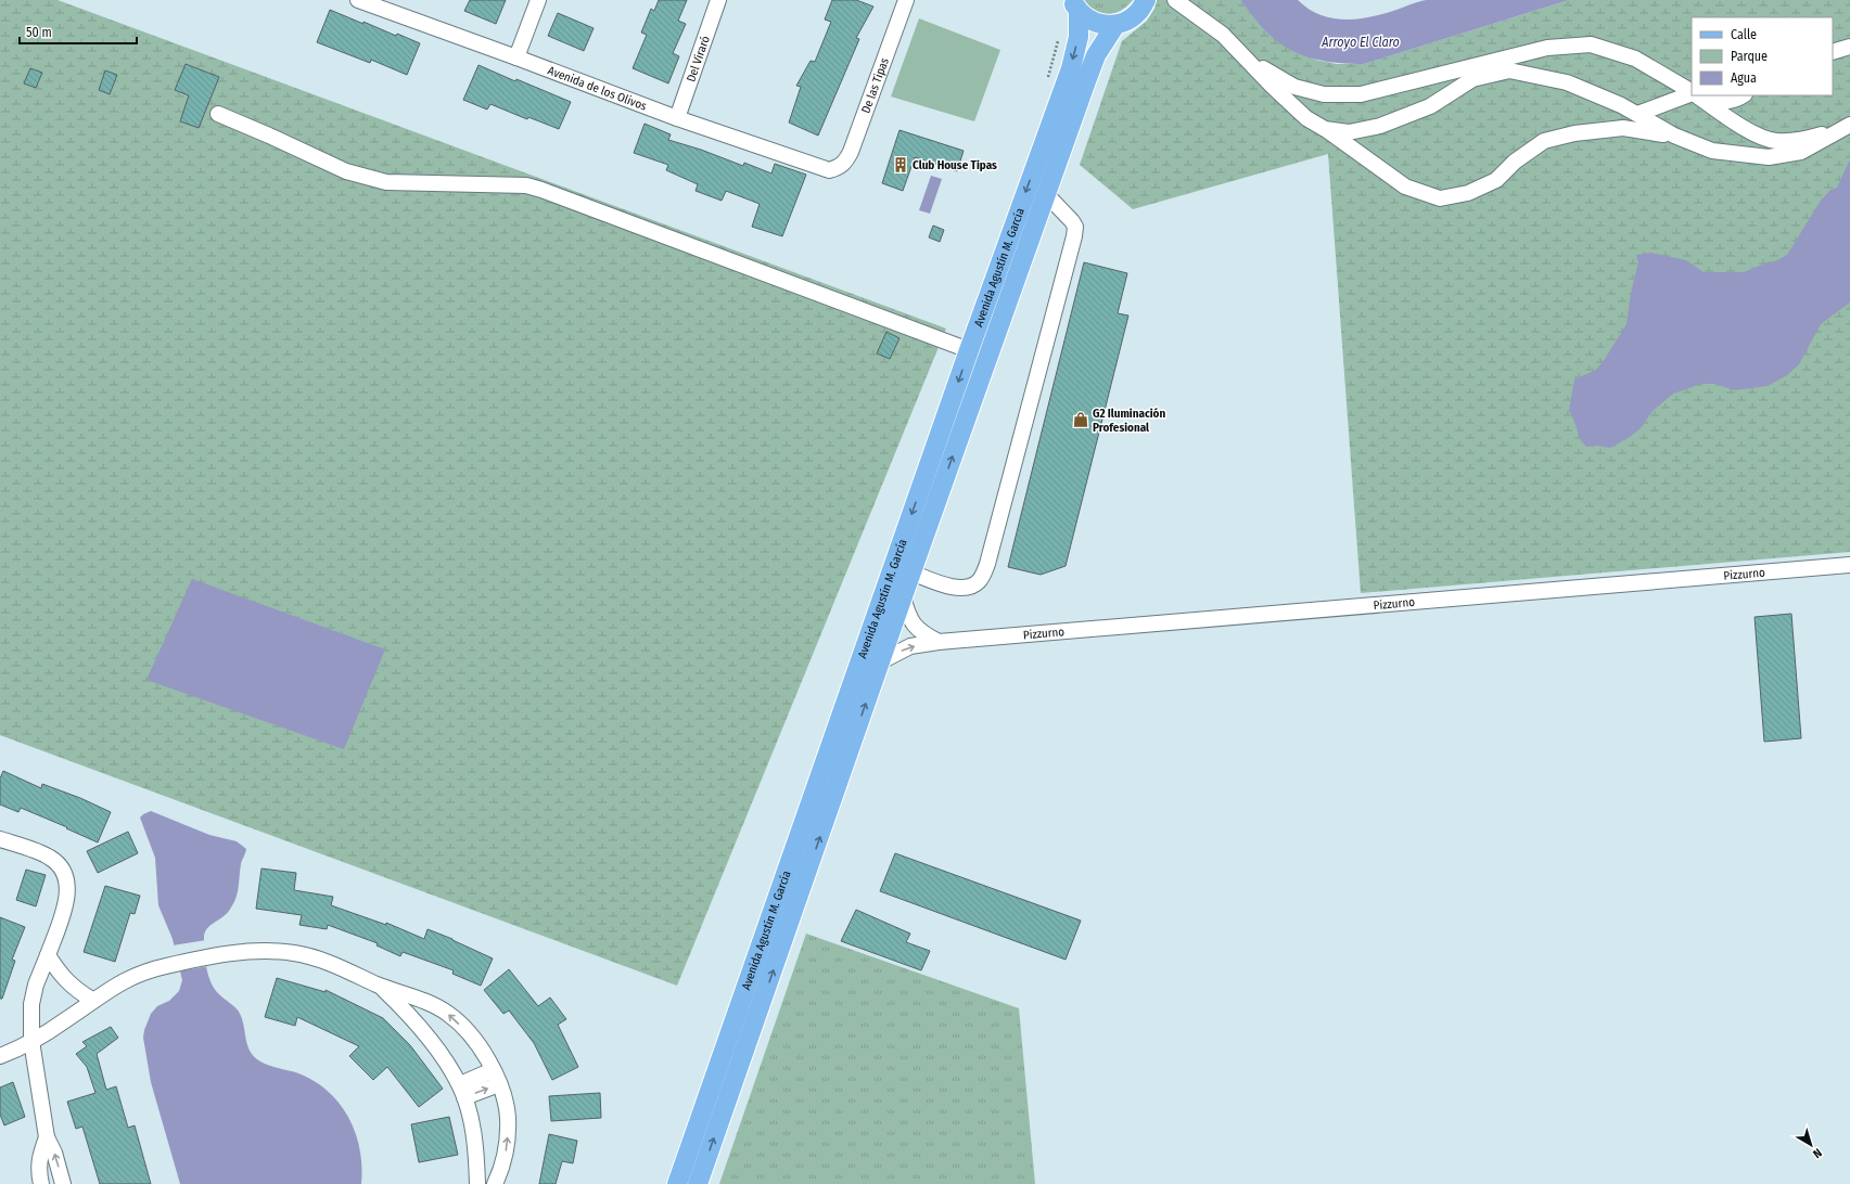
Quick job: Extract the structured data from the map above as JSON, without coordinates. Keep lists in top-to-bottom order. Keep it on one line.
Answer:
{"streets":{"main road":["Avenida Agustín M. García"],"street":["Del Viraró","De las Tipas","Avenida de los Olivos","Pizzurno"]},"crossings":[["Del Viraró","Avenida de los Olivos"],["De las Tipas","Avenida de los Olivos"],["Avenida Agustín M. García","Pizzurno"]],"water":["Arroyo El Claro"],"places":{"building":["Club House Tipas"],"shop":["G2 Iluminación Profesional"]},"legend":["Calle","Parque","Agua"],"scale_bar":"50 m","north":"bottom right"}
